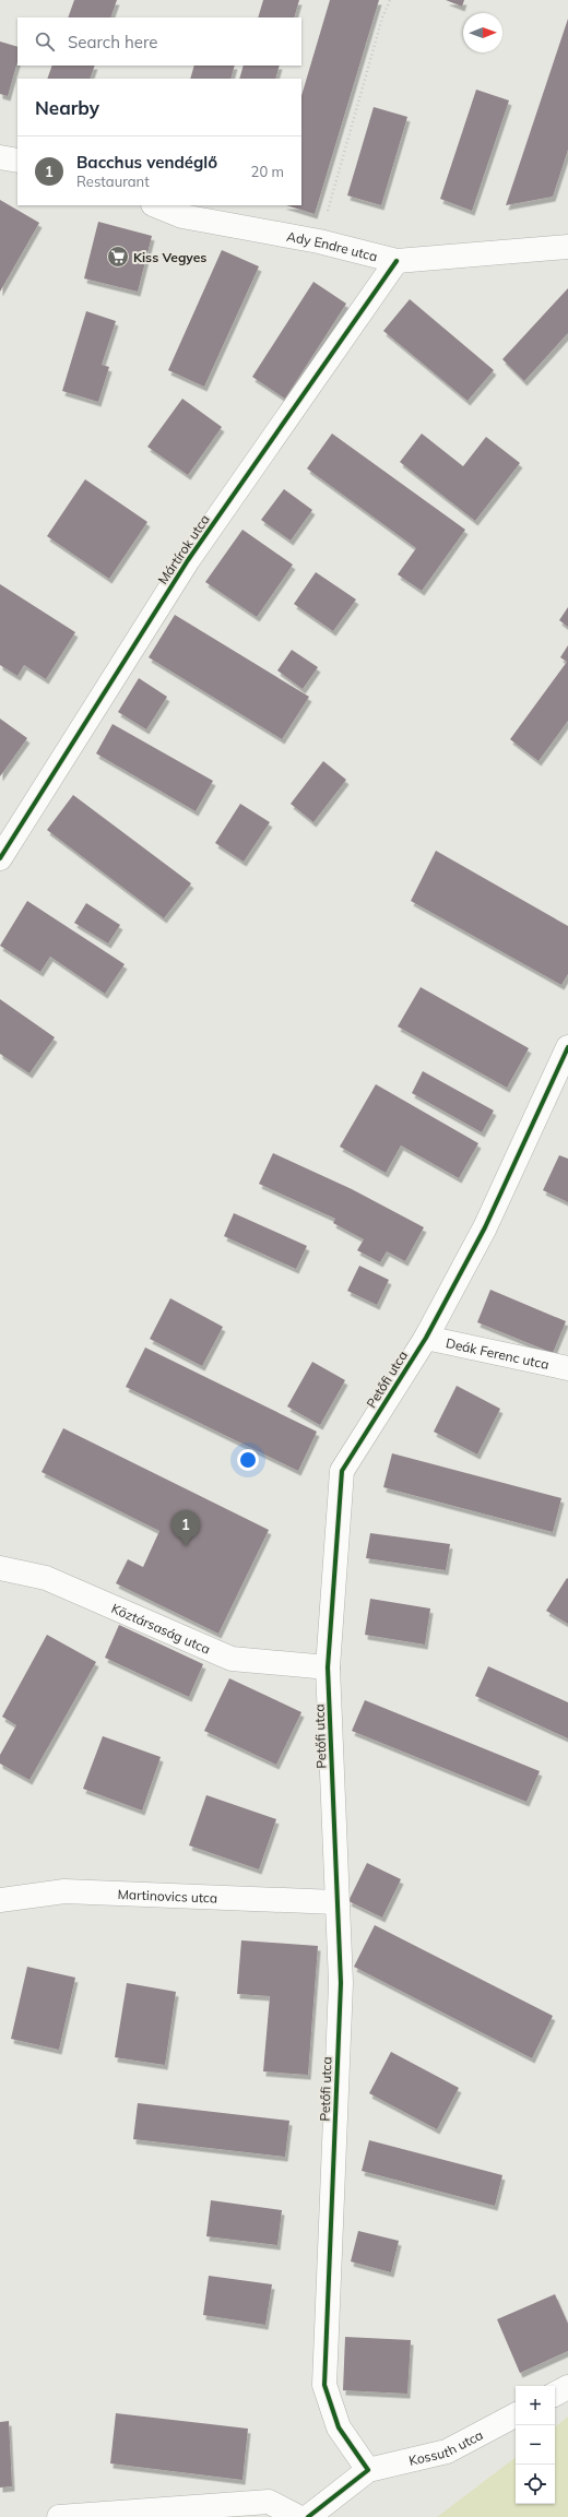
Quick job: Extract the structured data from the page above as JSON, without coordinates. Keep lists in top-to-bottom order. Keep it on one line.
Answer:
{"streets":{"street":["Ady Endre utca","Mártírok utca","Deák Ferenc utca","Petőfi utca","Köztársaság utca","Martinovics utca","Kossuth utca"]},"crossings":[["Ady Endre utca","Mártírok utca"],["Deák Ferenc utca","Petőfi utca"],["Petőfi utca","Köztársaság utca"],["Petőfi utca","Martinovics utca"],["Petőfi utca","Kossuth utca"]],"places":{"supermarket":["Kiss Vegyes"]},"north":"right","page":{"search":"Search here","heading":"Nearby","list":[{"mark":"1","name":"Bacchus vendéglő","note":"Restaurant","value":"20 m"}],"pins":"1","map_buttons":["+","−"]}}
